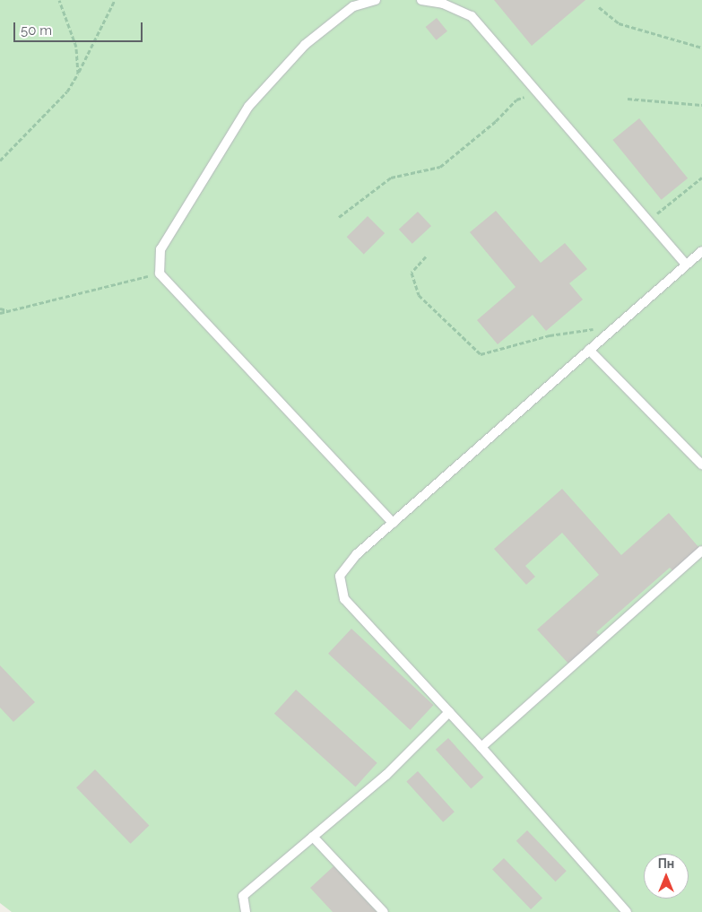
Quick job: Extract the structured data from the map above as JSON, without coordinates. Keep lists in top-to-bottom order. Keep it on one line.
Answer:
{"scale_bar":"50 m","north":"top"}
